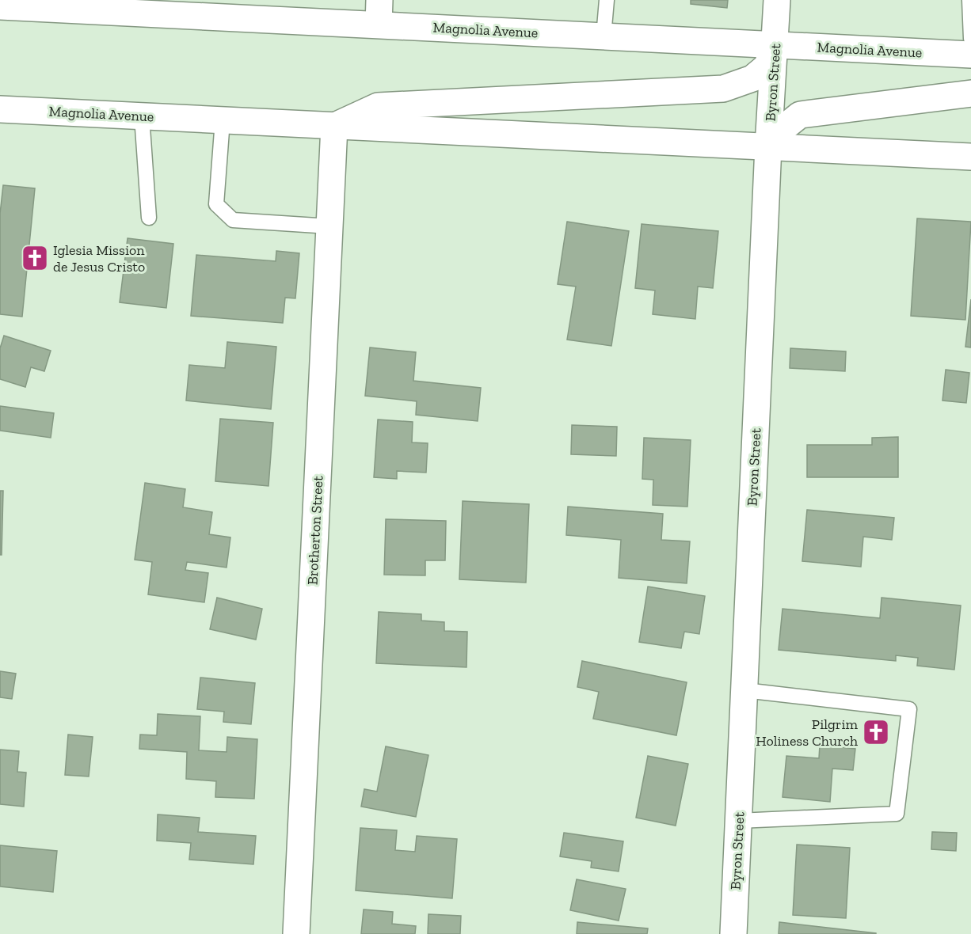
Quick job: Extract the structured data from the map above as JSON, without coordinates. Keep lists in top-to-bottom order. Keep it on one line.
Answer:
{"streets":{"main road":["Magnolia Avenue","Byron Street","Brotherton Street"]},"crossings":[["Magnolia Avenue","Byron Street"],["Magnolia Avenue","Brotherton Street"]],"places":{"church":["Iglesia Mission de Jesus Cristo","Pilgrim Holiness Church"]}}
